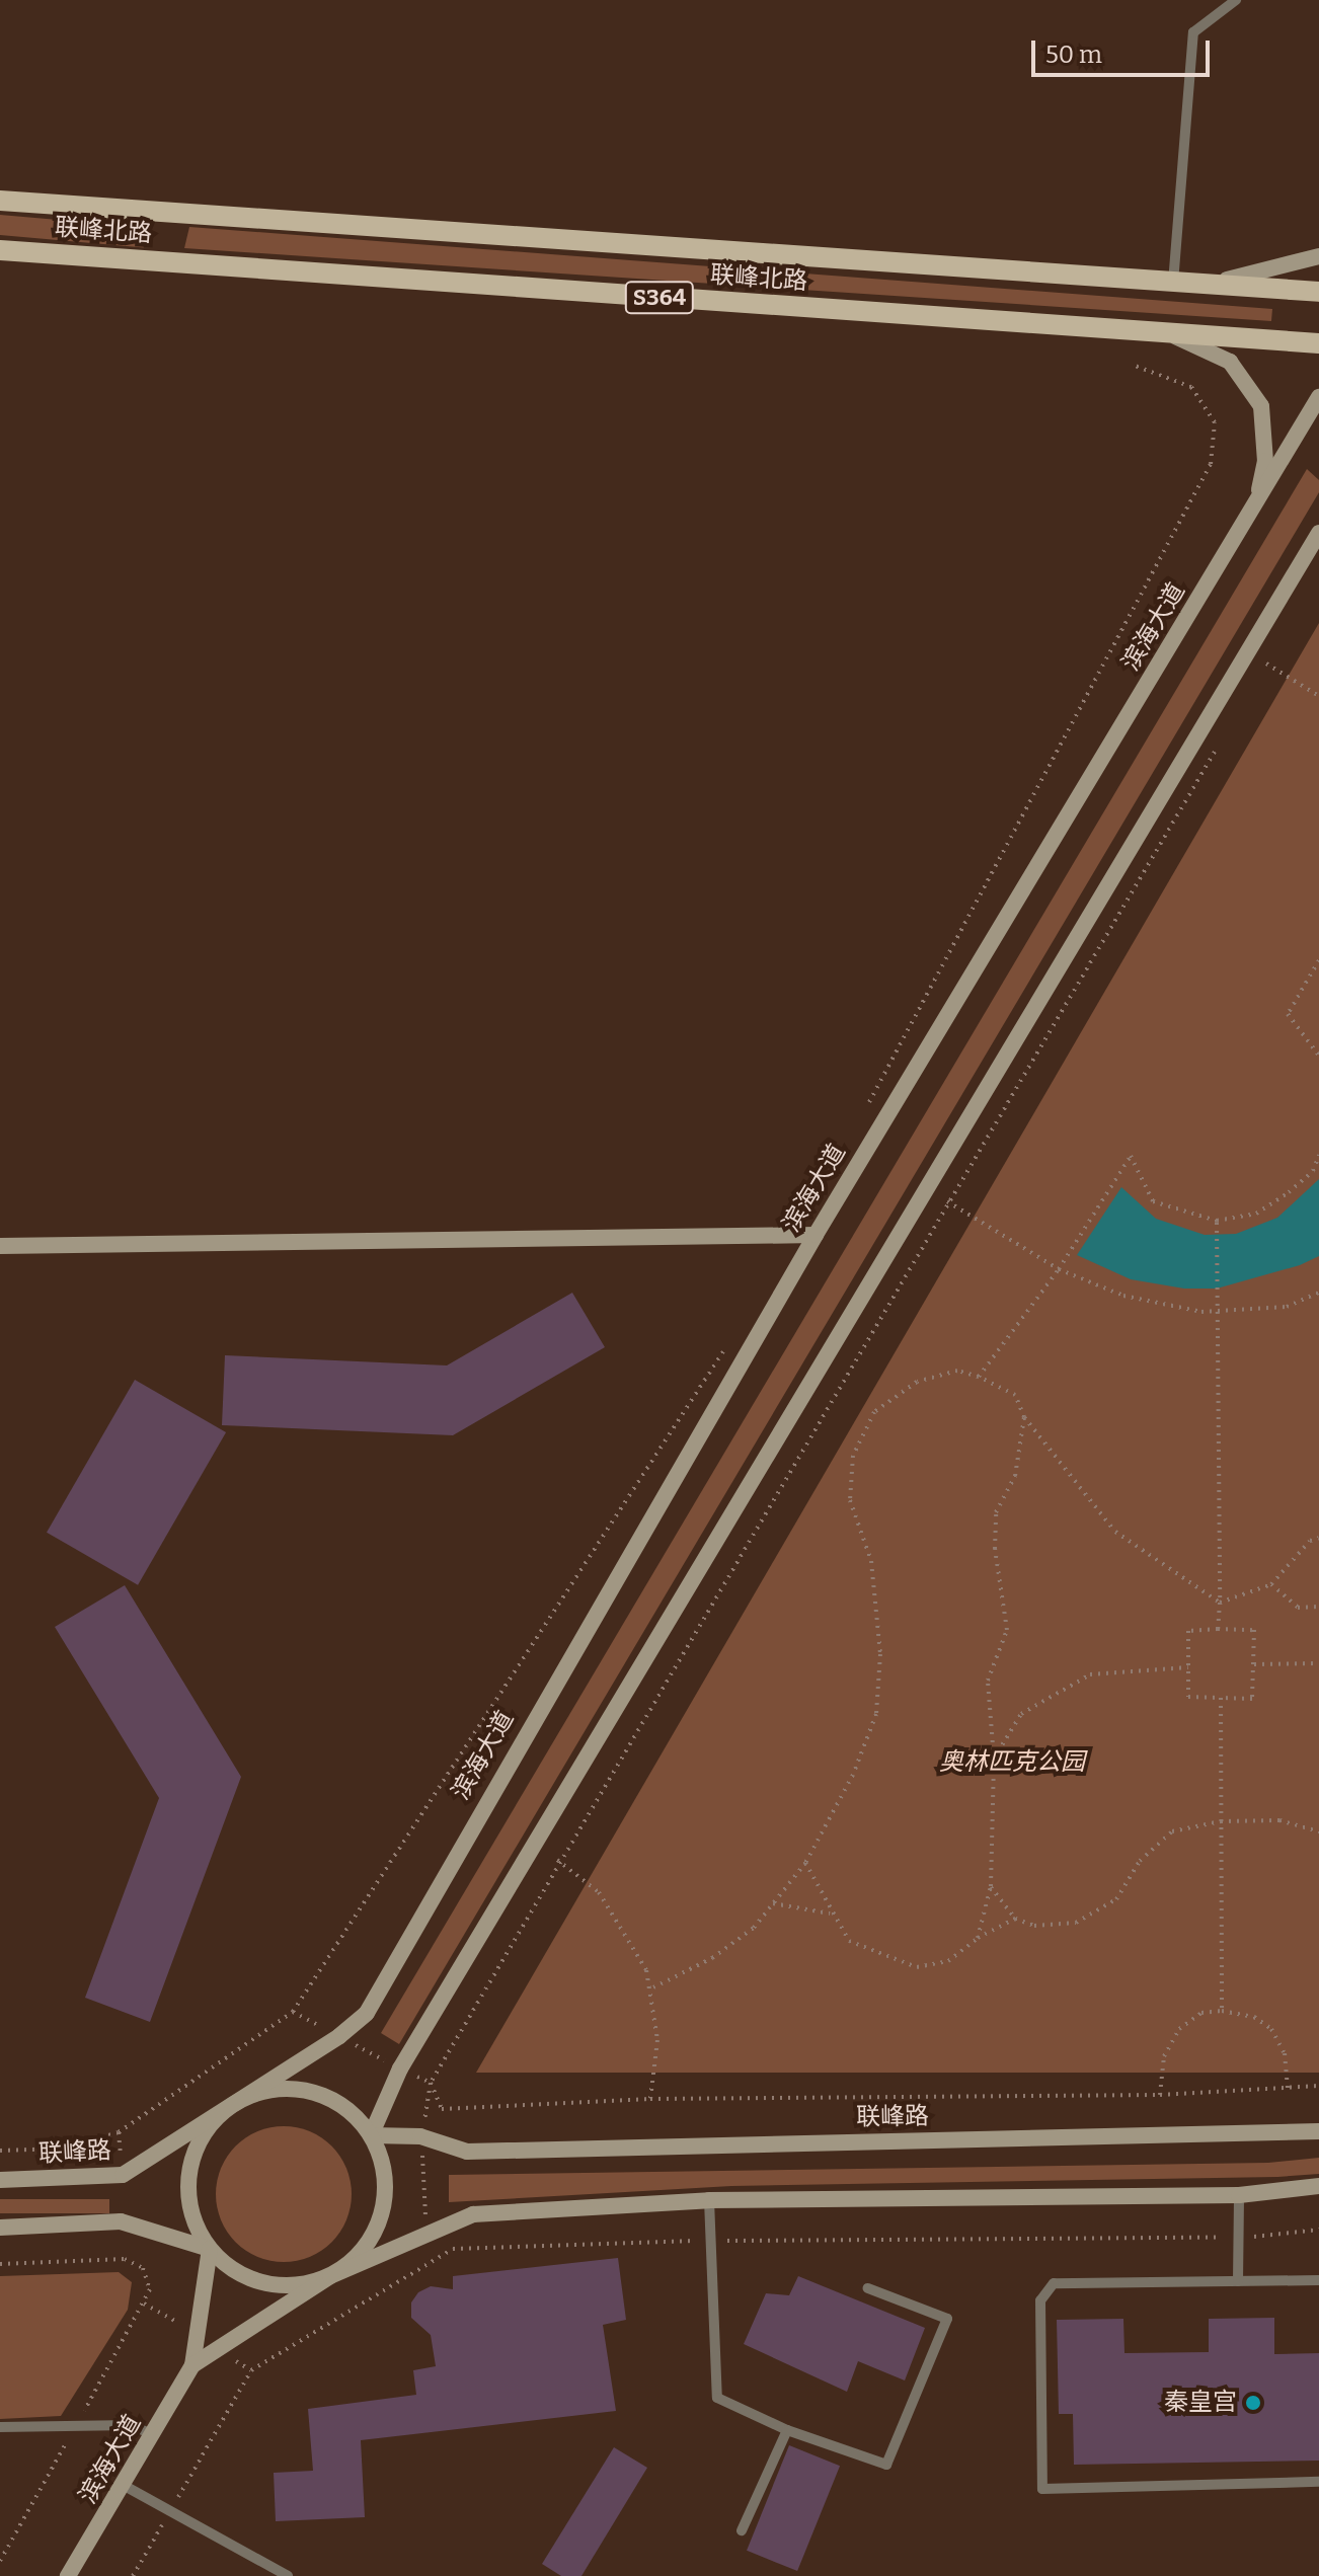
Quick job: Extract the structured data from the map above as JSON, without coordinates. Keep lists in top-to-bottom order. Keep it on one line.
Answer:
{"streets":{"main road":["联峰北路","S364","滨海大道","联峰路"]},"crossings":[["滨海大道","联峰路"]],"parks":["奥林匹克公园"],"places":["秦皇宫"],"scale_bar":"50 m"}
